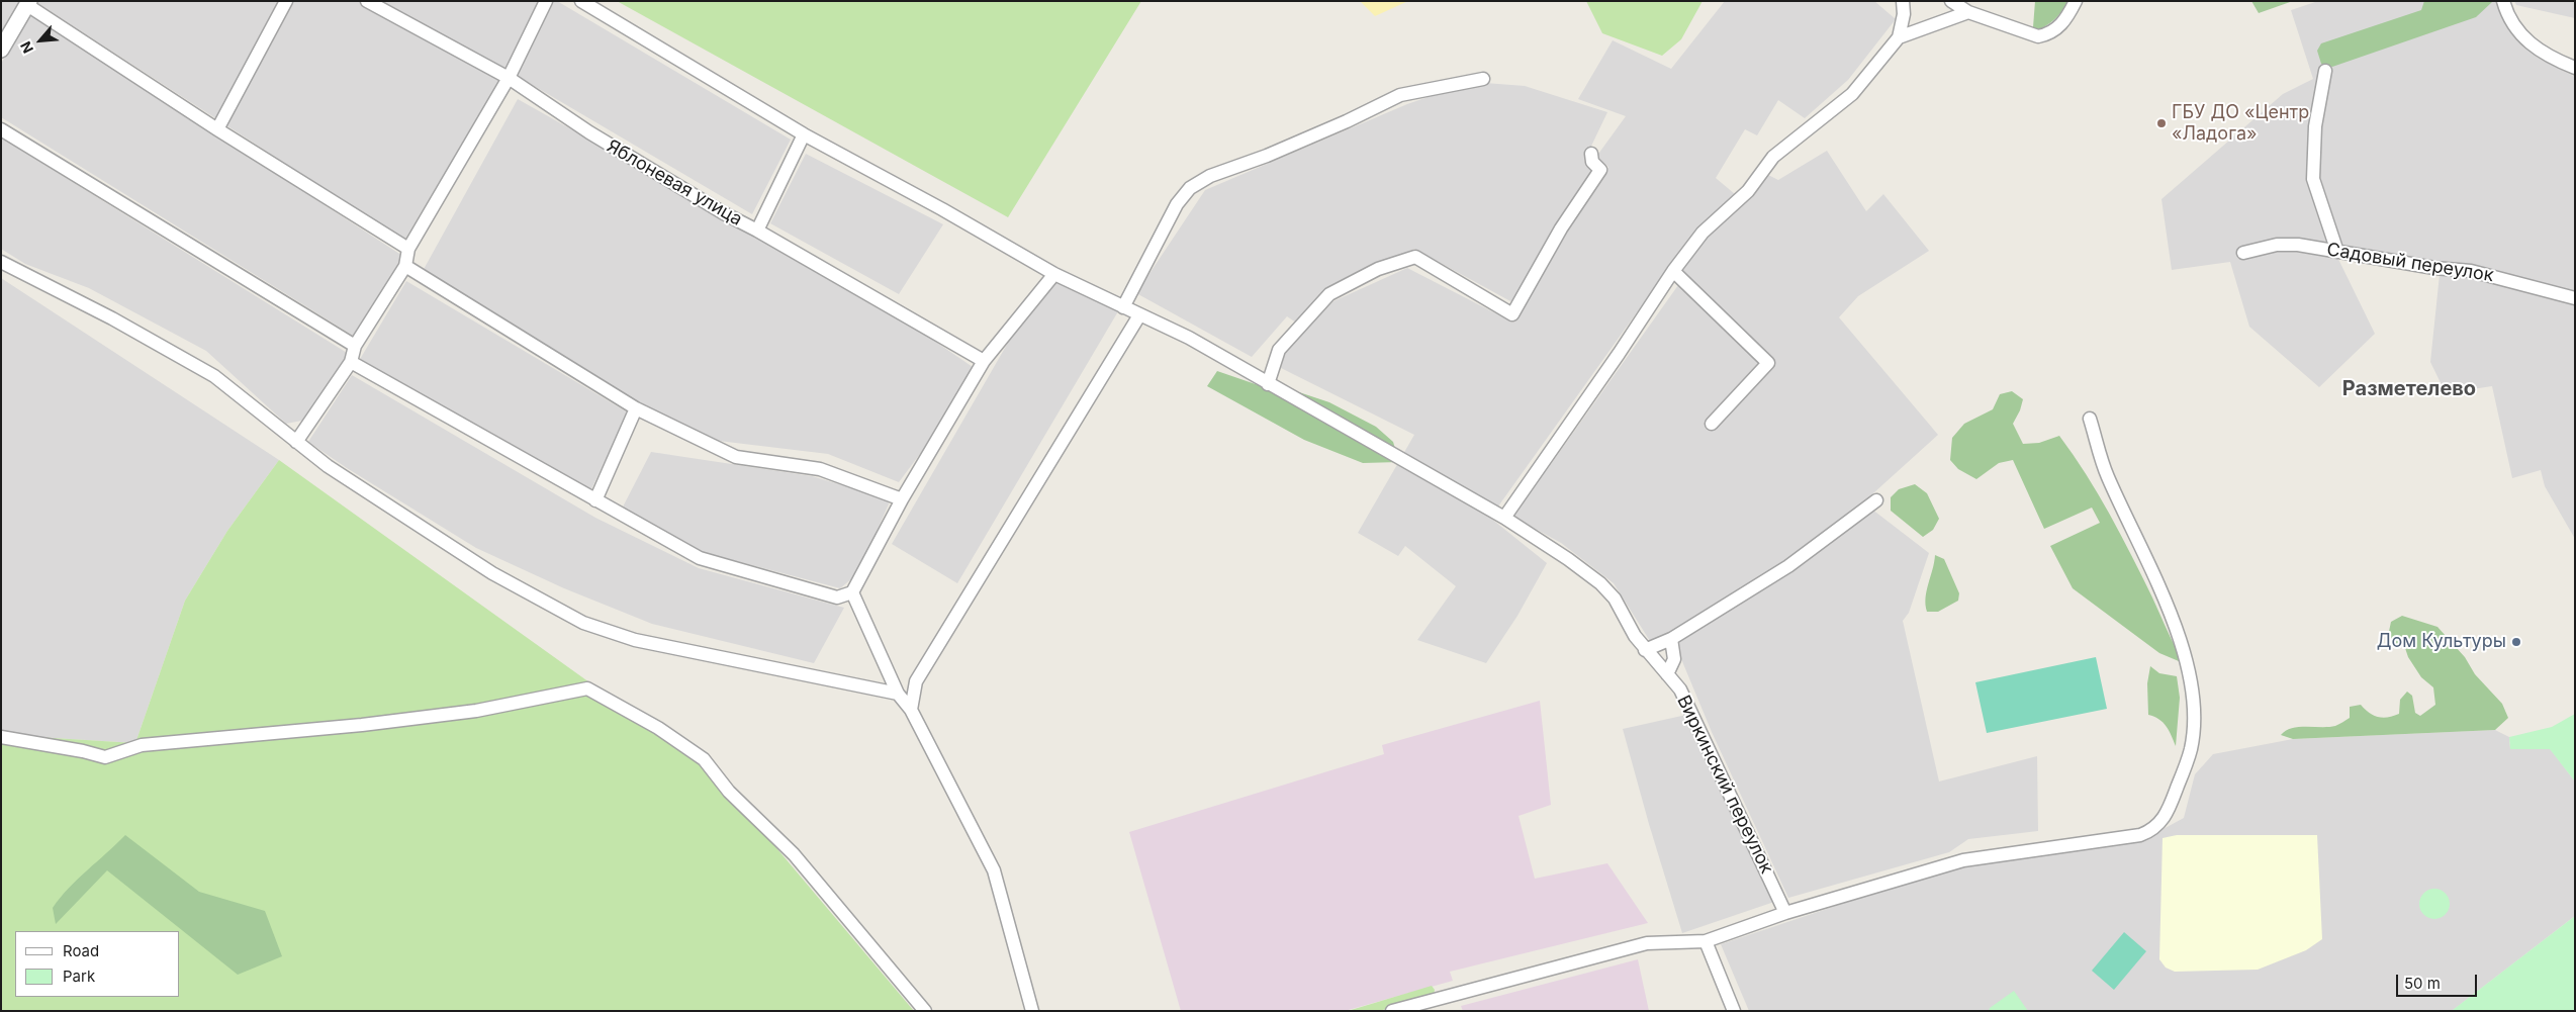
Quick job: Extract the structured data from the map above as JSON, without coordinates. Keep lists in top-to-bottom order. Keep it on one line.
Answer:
{"streets":{"street":["Яблоневая улица","Садовый переулок","Виркинский переулок"]},"districts":["Разметелево"],"places":["ГБУ ДО «Центр «Ладога»","Дом Культуры"],"legend":["Road","Park"],"scale_bar":"50 m","north":"bottom left"}
